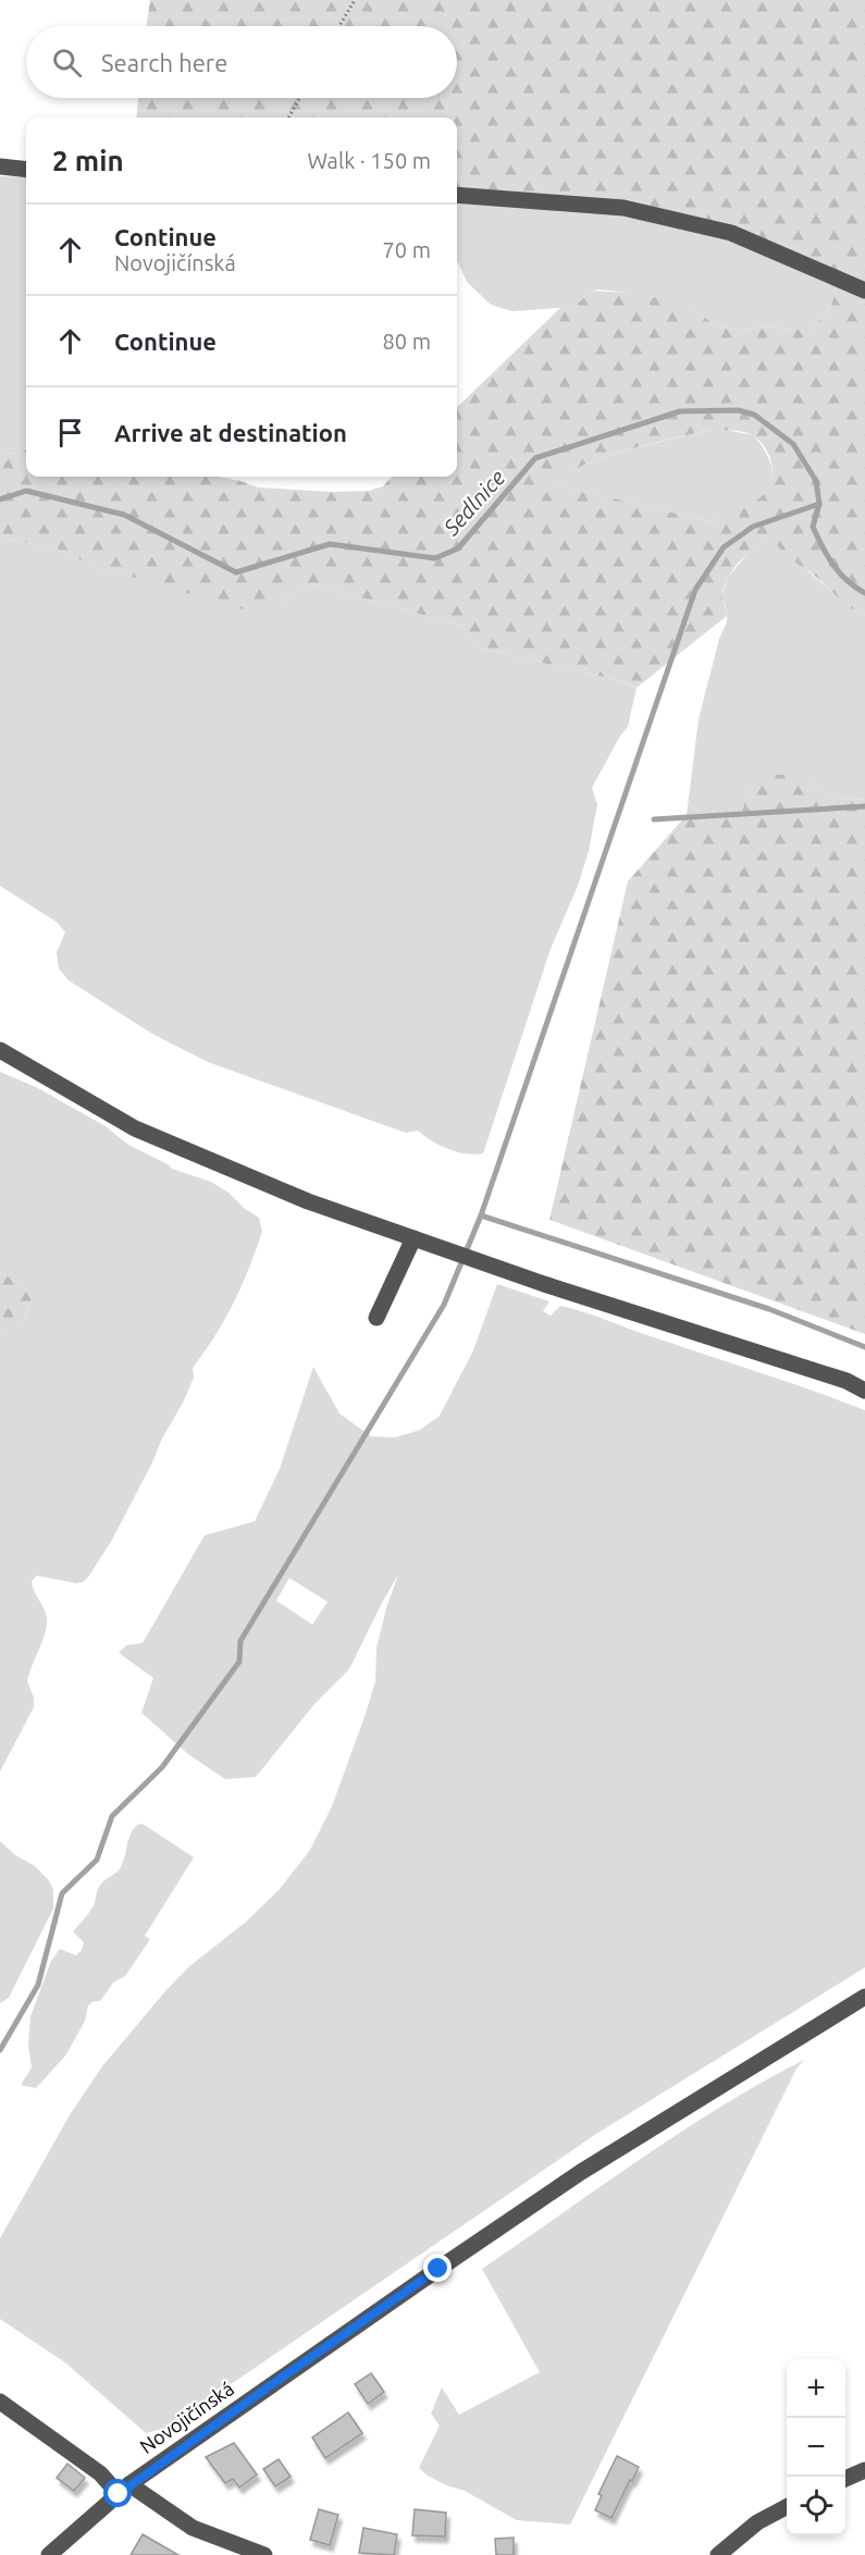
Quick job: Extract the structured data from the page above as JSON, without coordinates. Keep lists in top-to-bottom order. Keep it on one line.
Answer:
{"streets":{"street":["Novojičínská"]},"water":["Sedlnice"],"page":{"search":"Search here","heading":["2 min","Walk · 150 m"],"list":[["Continue","Novojičínská","70 m"],["Continue","80 m"],"Arrive at destination"],"map_buttons":["+","−"]}}
